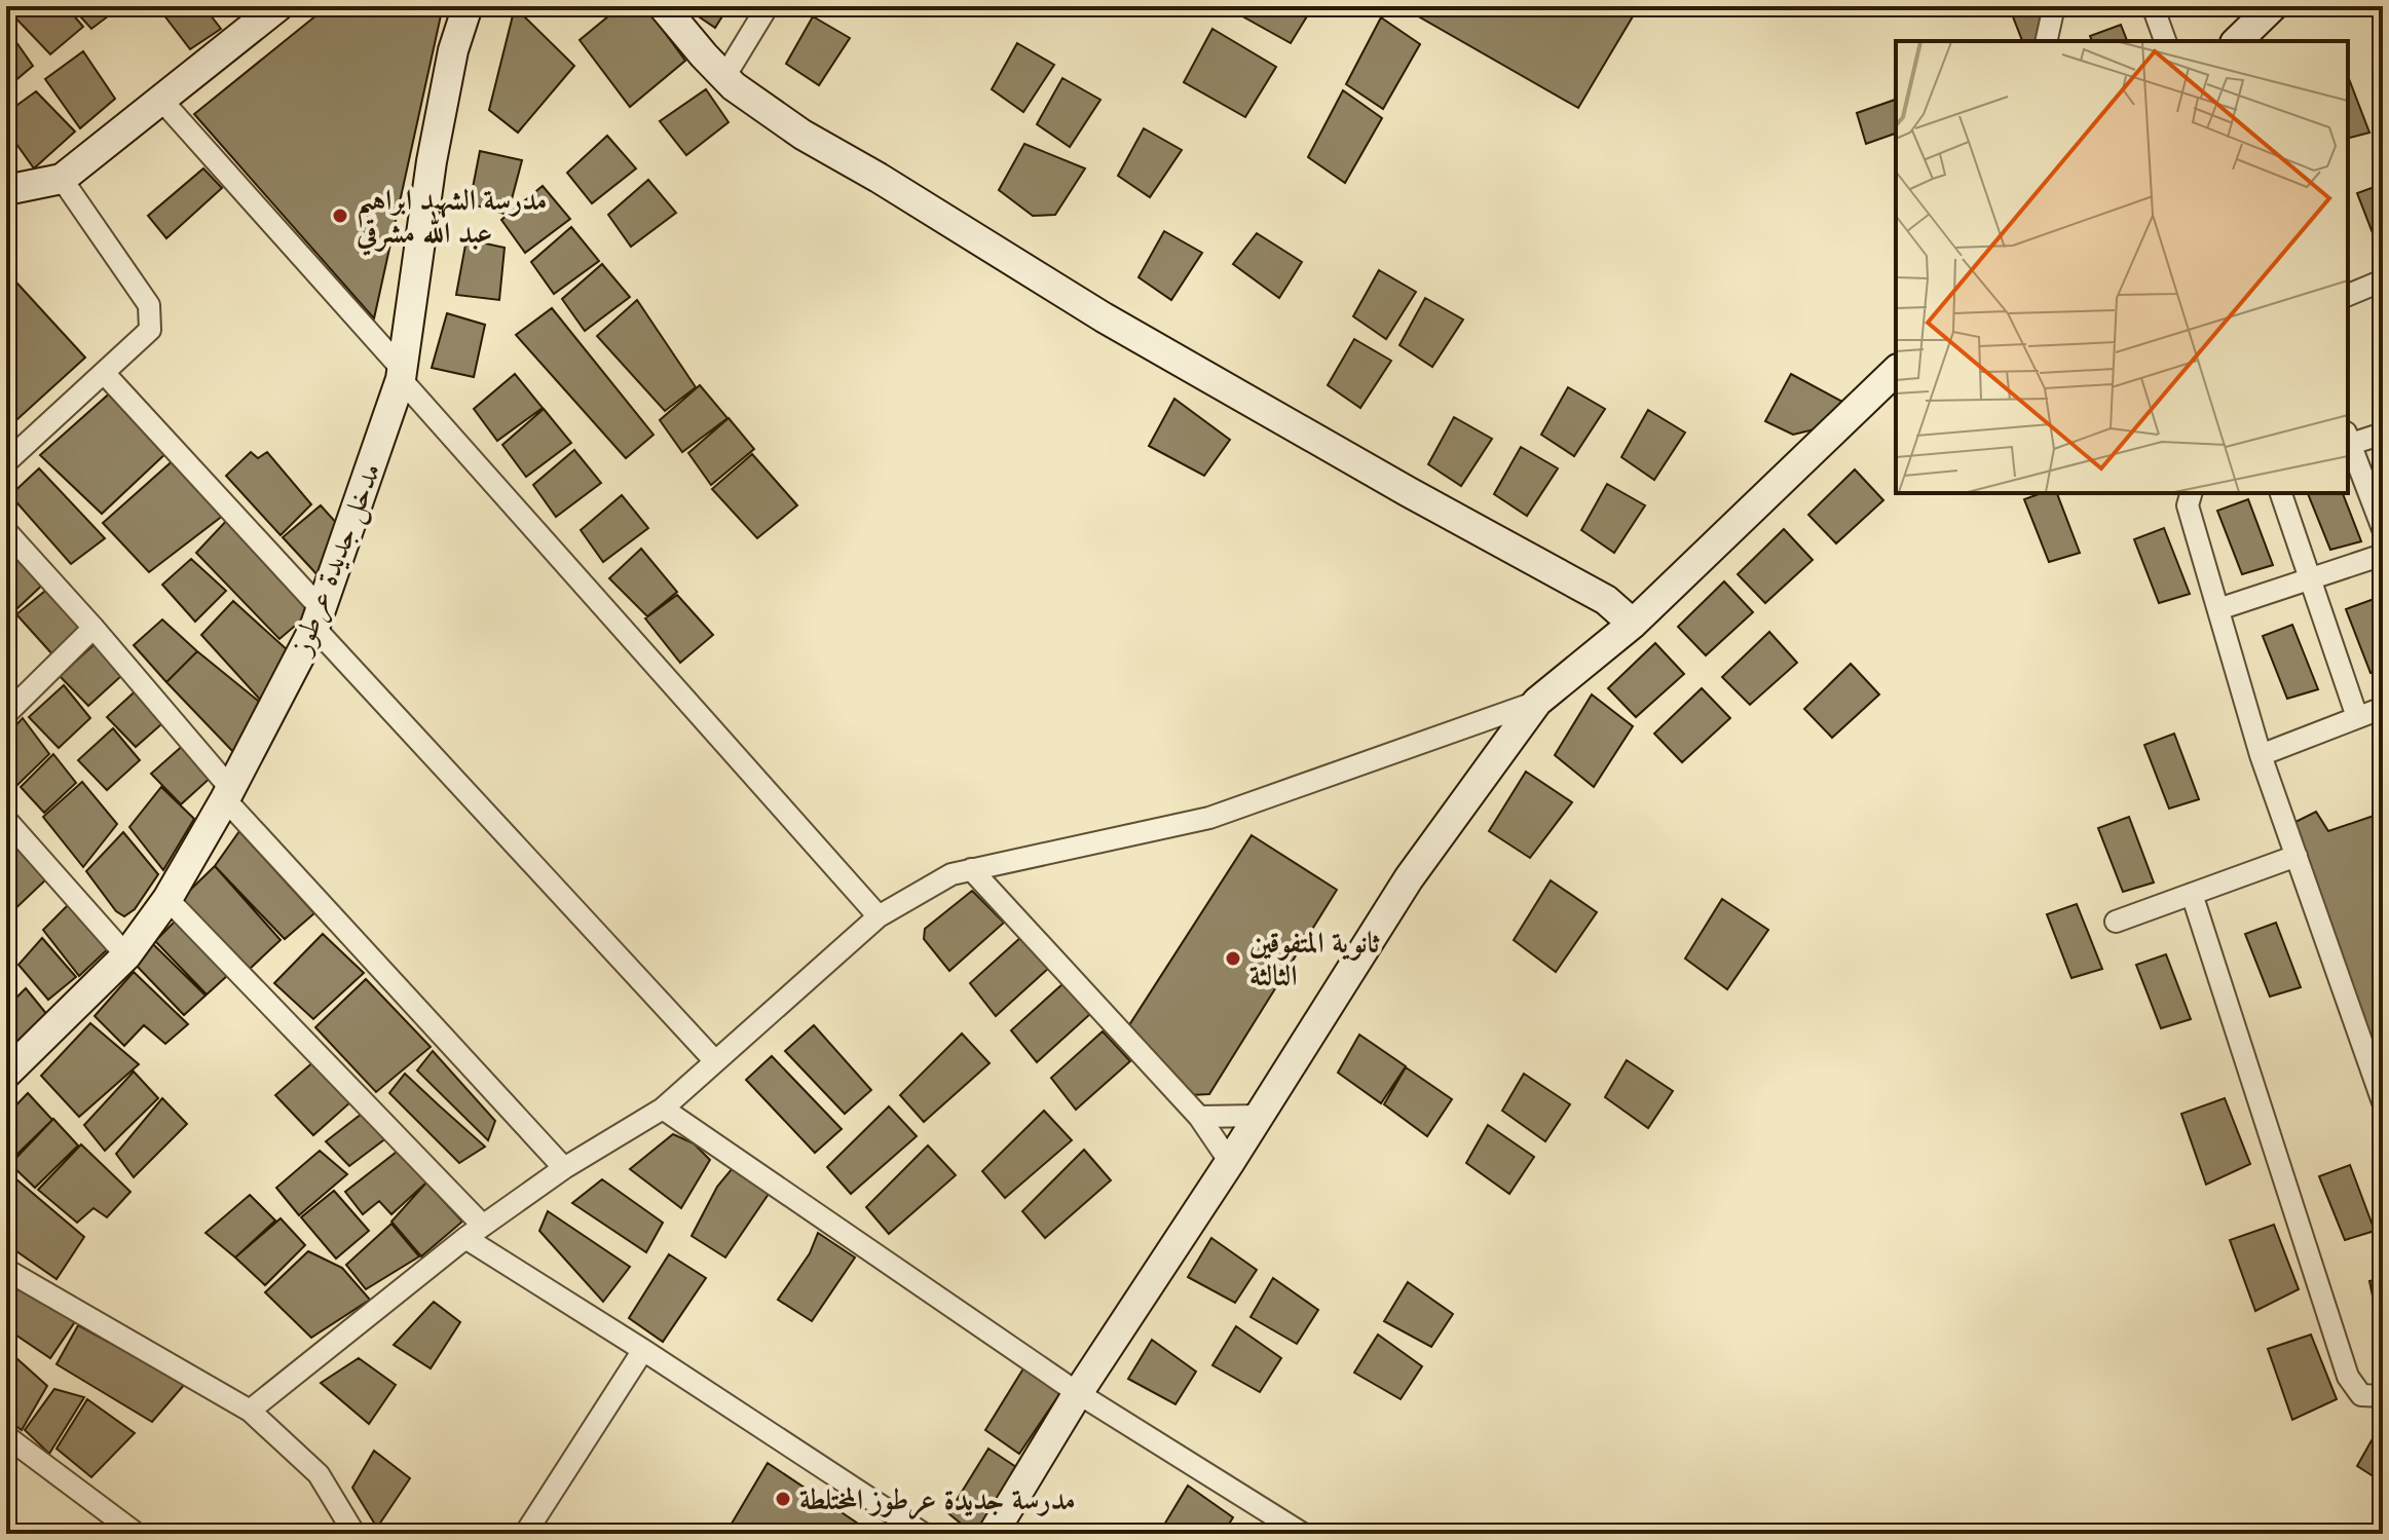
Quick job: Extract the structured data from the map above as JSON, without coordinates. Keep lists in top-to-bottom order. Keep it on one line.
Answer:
{"streets":{"street":["مدخل جديدة عرطوز"]},"places":["مدرسة الشهيد ابراهيم عبد الله مشرقي","ثانوية المتفوقين الثالثة","مدرسة جديدة عرطوز المختلطة"]}
